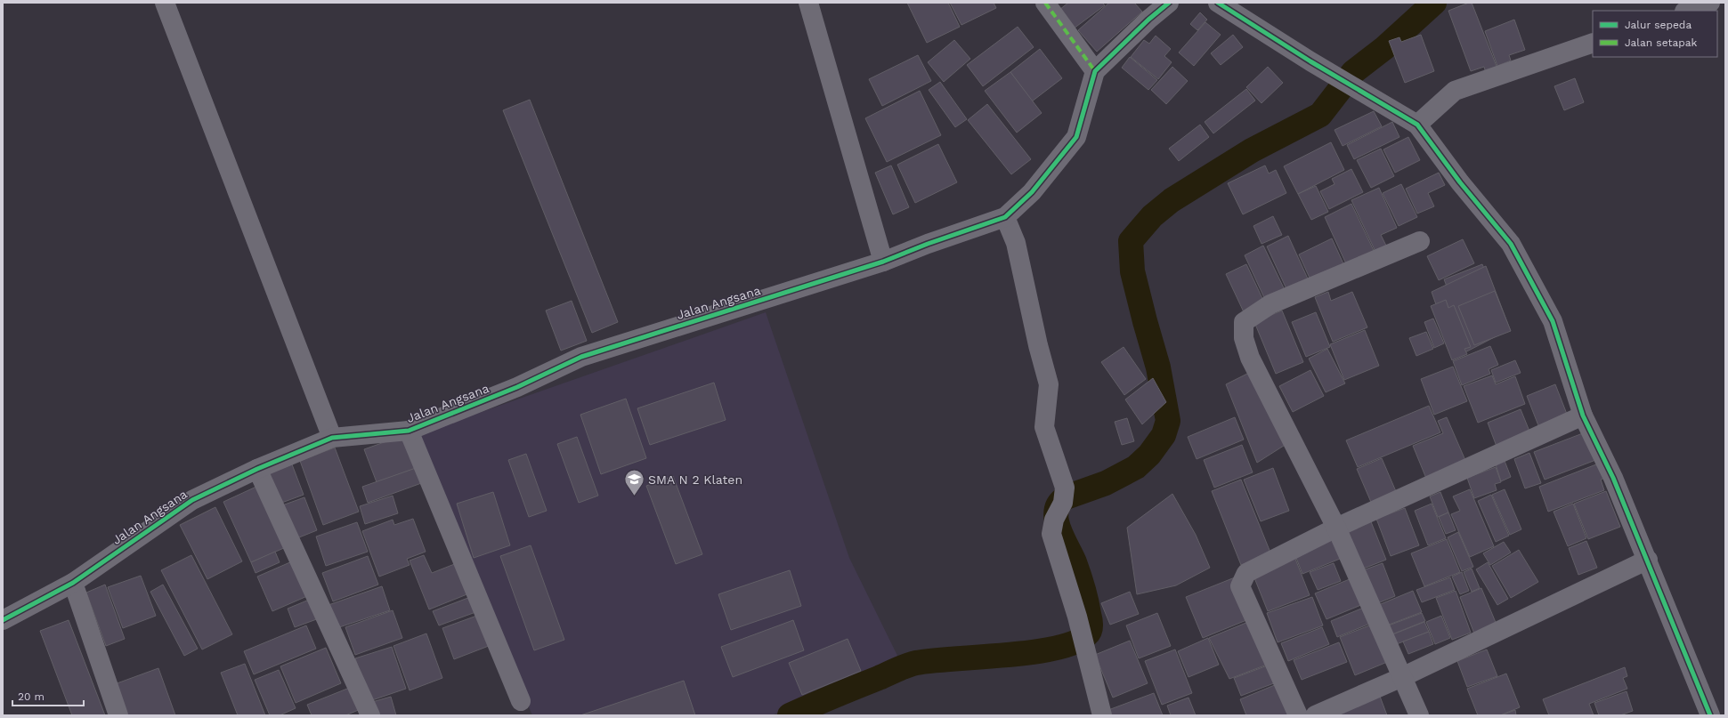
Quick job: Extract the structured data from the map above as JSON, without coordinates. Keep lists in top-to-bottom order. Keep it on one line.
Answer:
{"streets":{"street":["Jalan Angsana"]},"places":{"school or university":["SMA N 2 Klaten"]},"legend":["Jalur sepeda","Jalan setapak"],"scale_bar":"20 m"}
